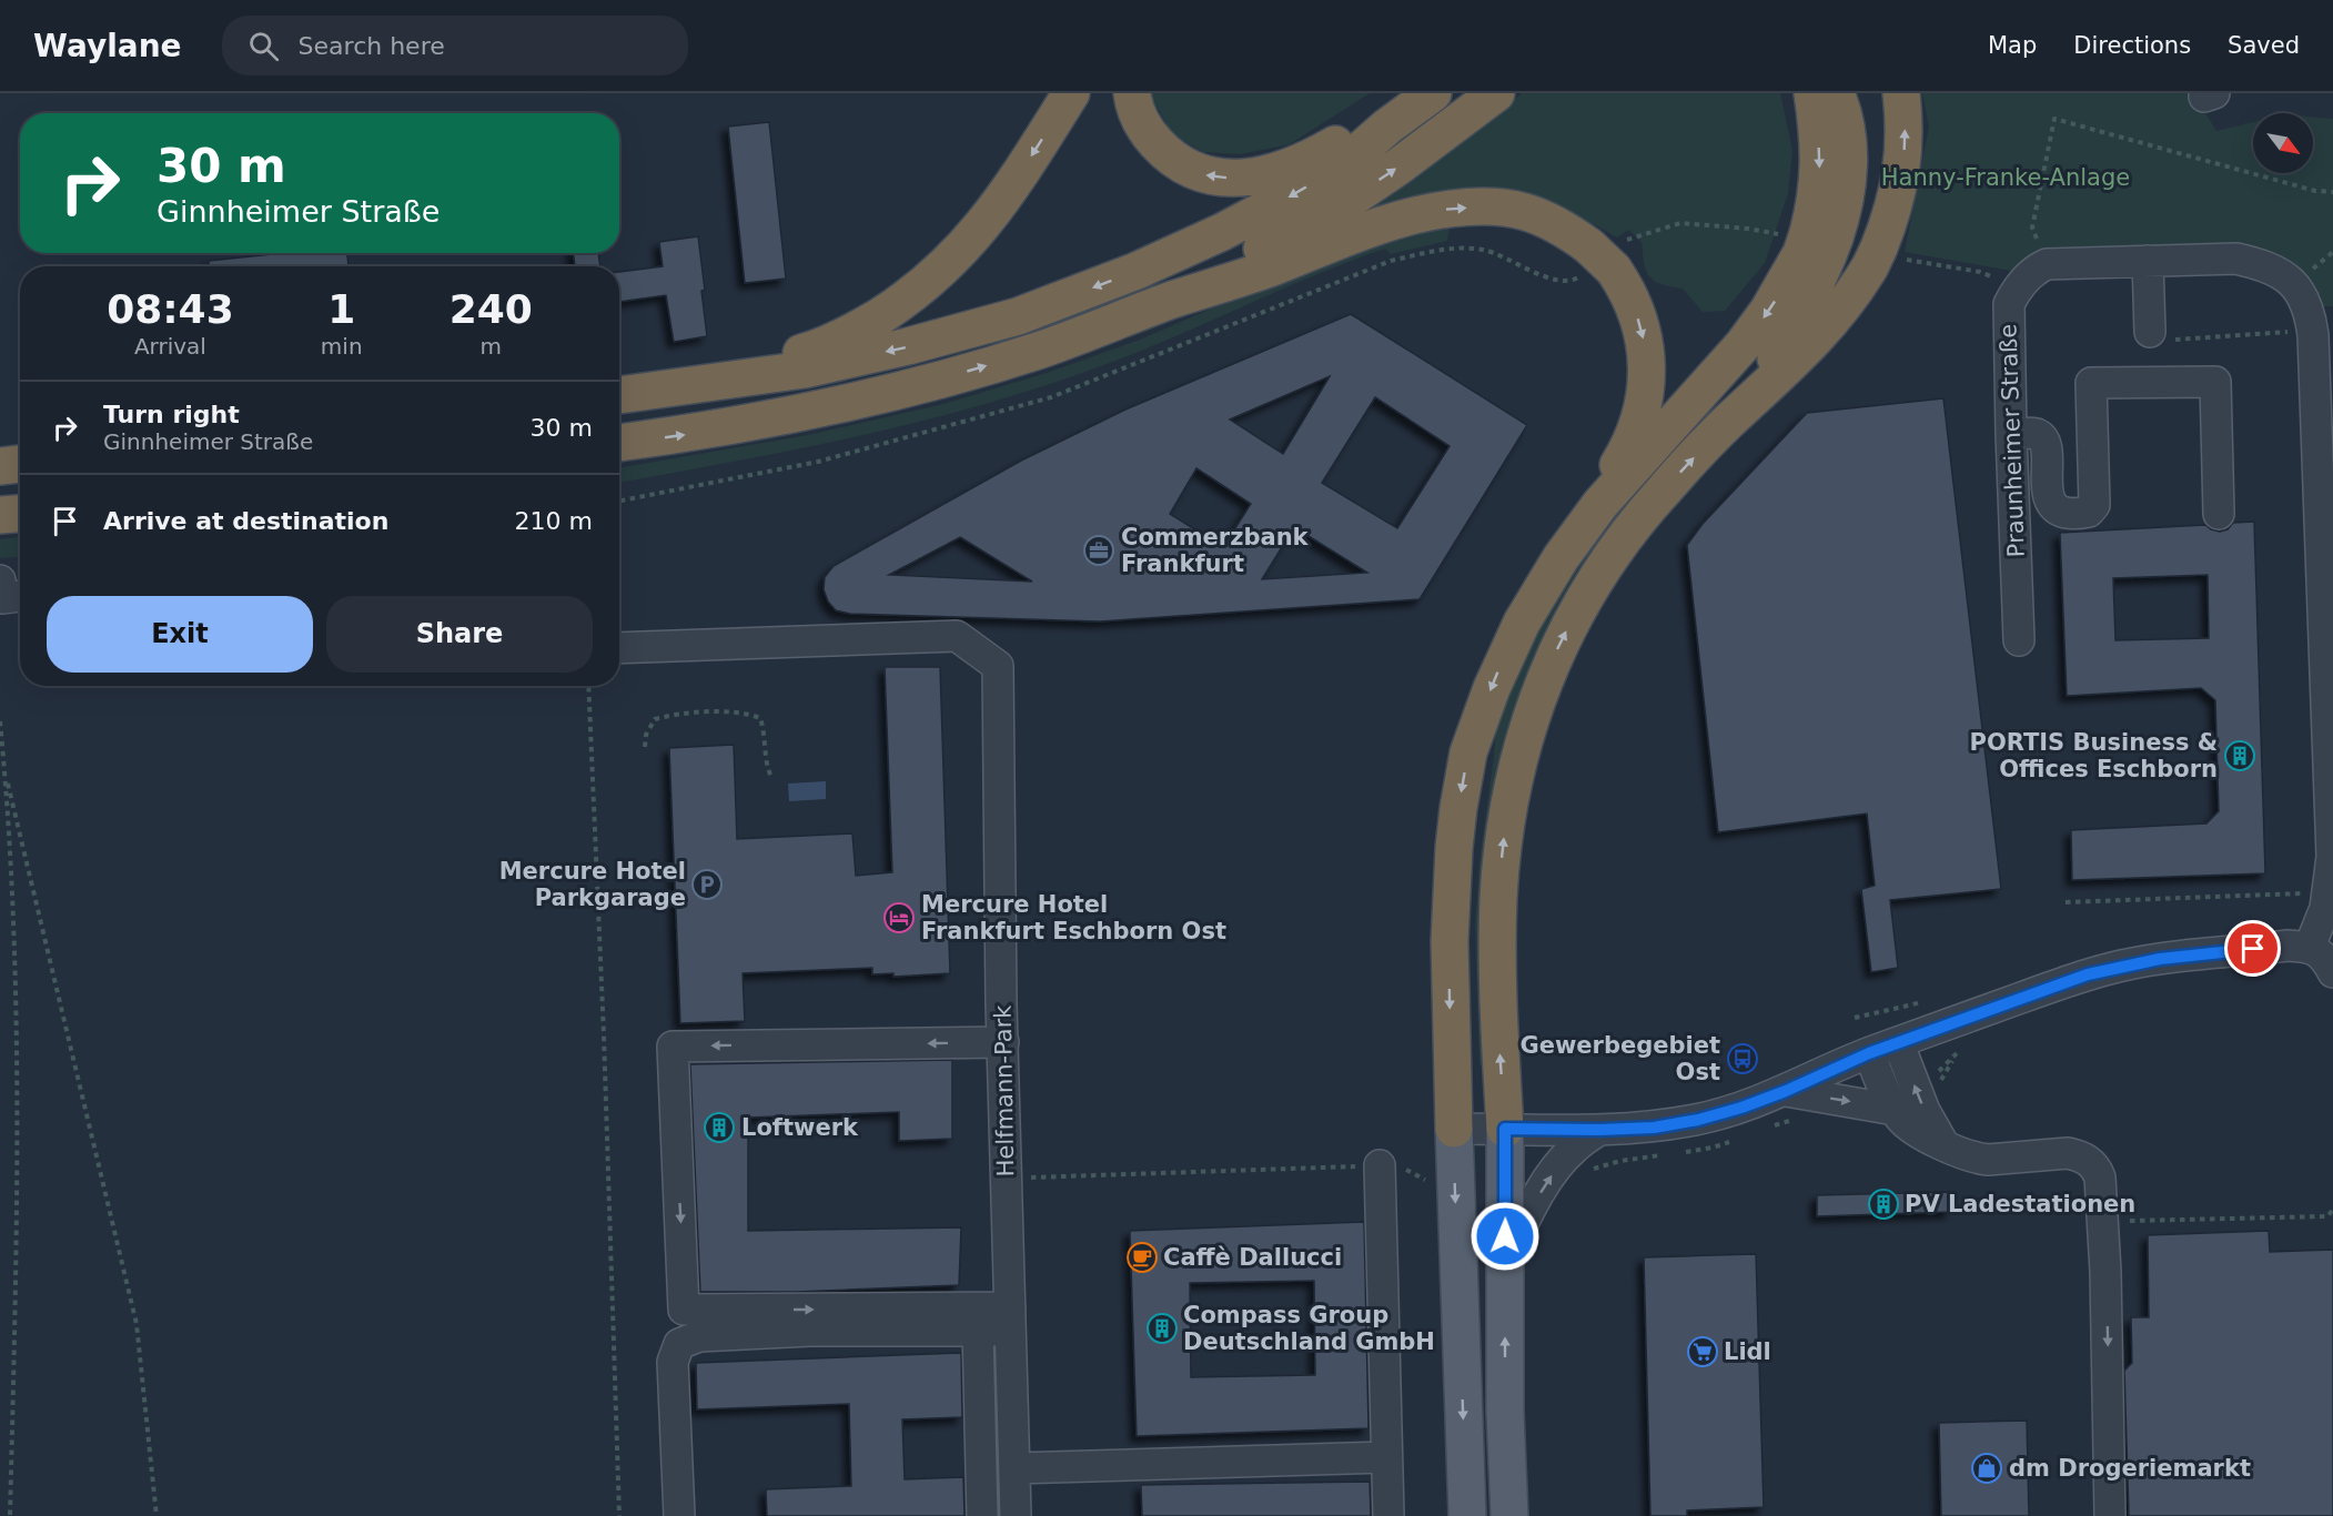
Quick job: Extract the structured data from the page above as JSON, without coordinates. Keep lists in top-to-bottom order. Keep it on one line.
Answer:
{"streets":{"street":["Praunheimer Straße","Helfmann-Park"]},"parks":["Hanny-Franke-Anlage"],"places":{"office":["Commerzbank Frankfurt"],"building":["PORTIS Business & Offices Eschborn","Loftwerk","PV Ladestationen","Compass Group Deutschland GmbH"],"parking":["Mercure Hotel Parkgarage"],"hotel":["Mercure Hotel Frankfurt Eschborn Ost"],"bus stop":["Gewerbegebiet Ost"],"cafe":["Caffè Dallucci"],"supermarket":["Lidl"],"shop":["dm Drogeriemarkt"]},"north":"bottom right","page":{"header":"Waylane","search":"Search here","nav":["Map","Directions","Saved"],"turn":["30 m","Ginnheimer Straße"],"eta":["08:43","Arrival","1","min","240","m"],"list":[{"name":"Turn right","note":"Ginnheimer Straße","value":"30 m"},{"name":"Arrive at destination","value":"210 m"}],"buttons":["Exit","Share"]}}
